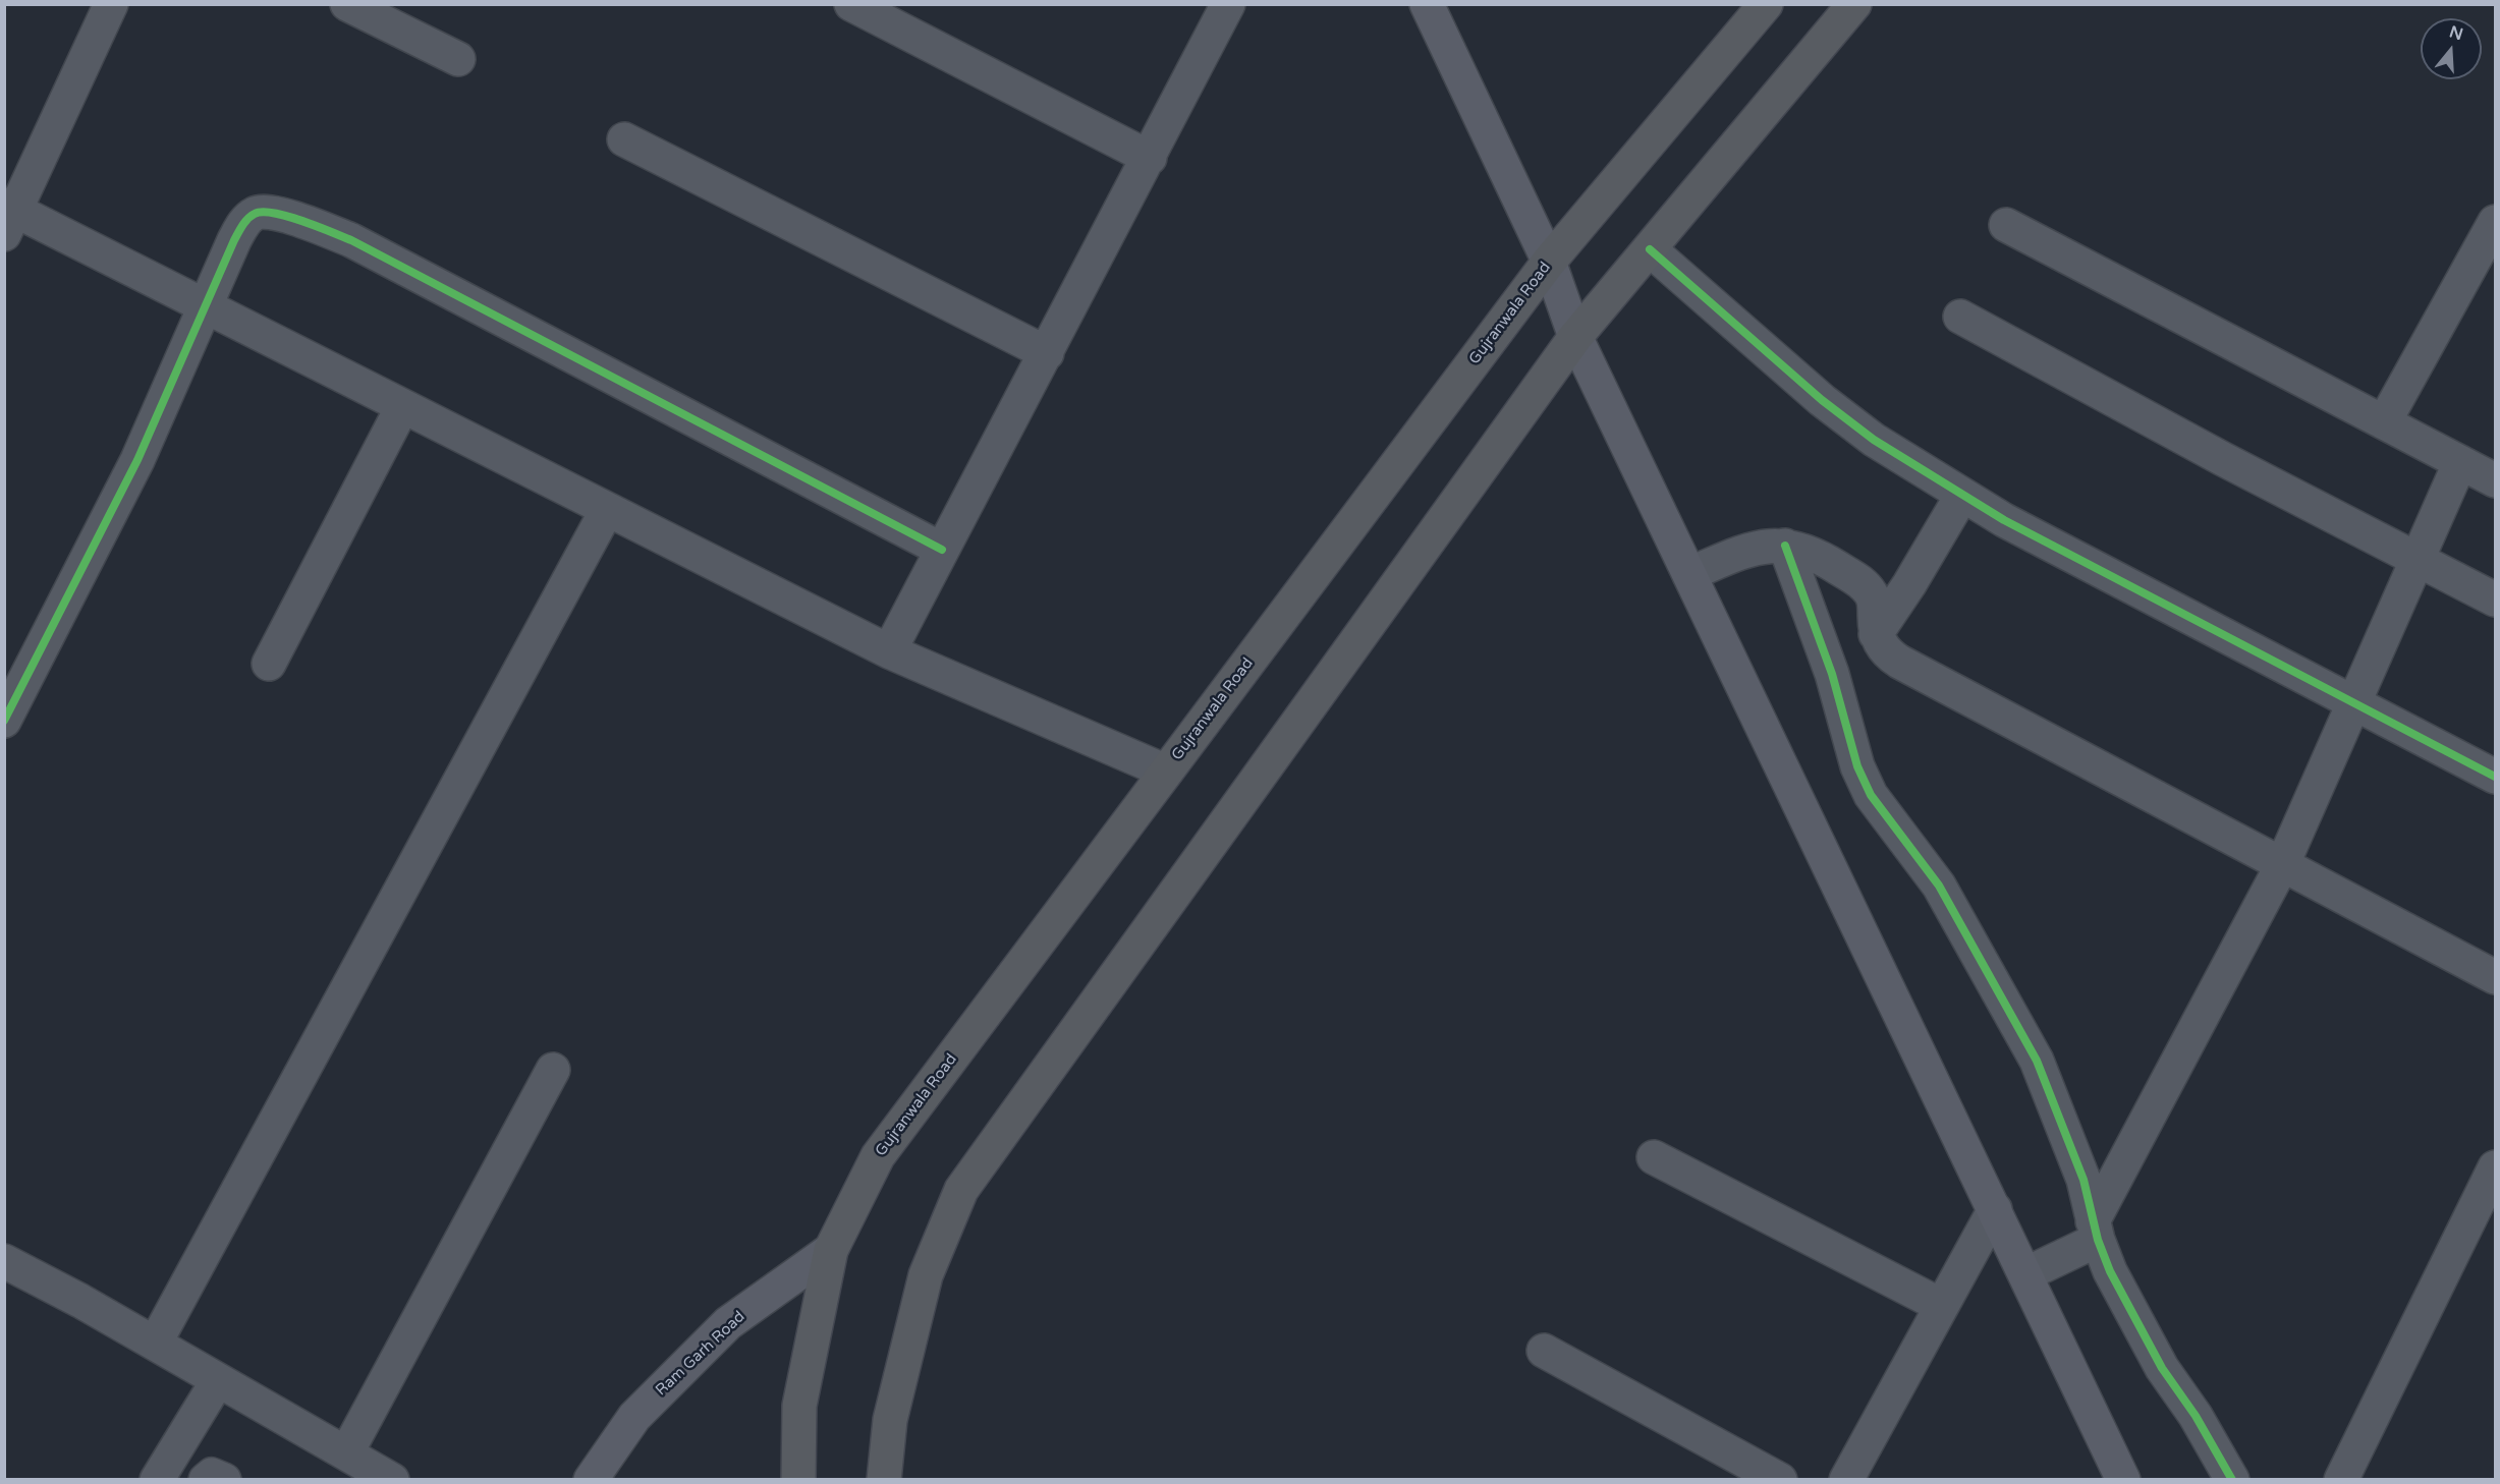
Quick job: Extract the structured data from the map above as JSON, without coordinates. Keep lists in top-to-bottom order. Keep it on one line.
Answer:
{"streets":{"highway":["Gujranwala Road"],"main road":["Ram Garh Road"]},"crossings":[["Gujranwala Road","Ram Garh Road"]],"north":"top"}
